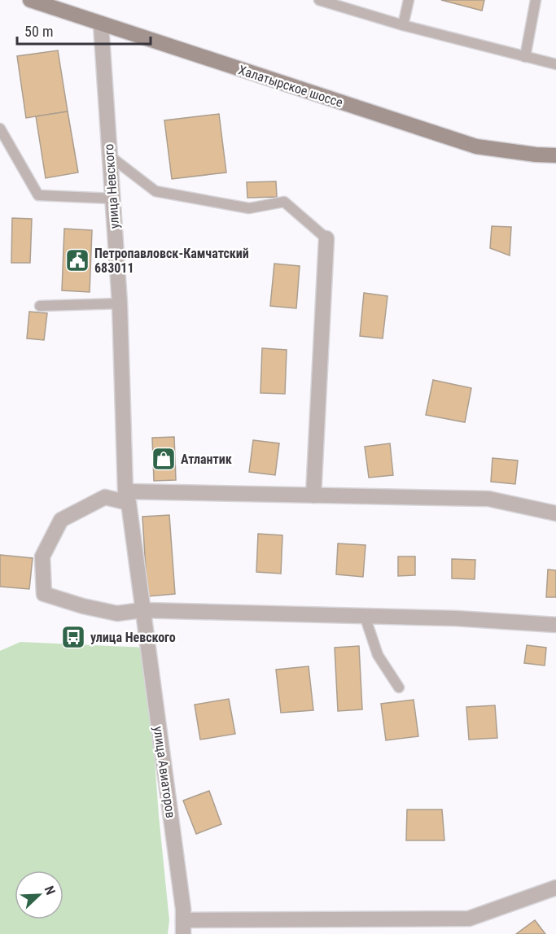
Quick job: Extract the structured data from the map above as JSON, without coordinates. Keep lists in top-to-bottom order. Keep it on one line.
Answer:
{"streets":{"street":["Халатырское шоссе","улица Невского","улица Авиаторов"]},"crossings":[["Халатырское шоссе","улица Невского"],["улица Невского","улица Авиаторов"]],"places":{"public building":["Петропавловск-Камчатский 683011"],"shop":["Атлантик"],"bus stop":["улица Невского"]},"scale_bar":"50 m","north":"top right"}
